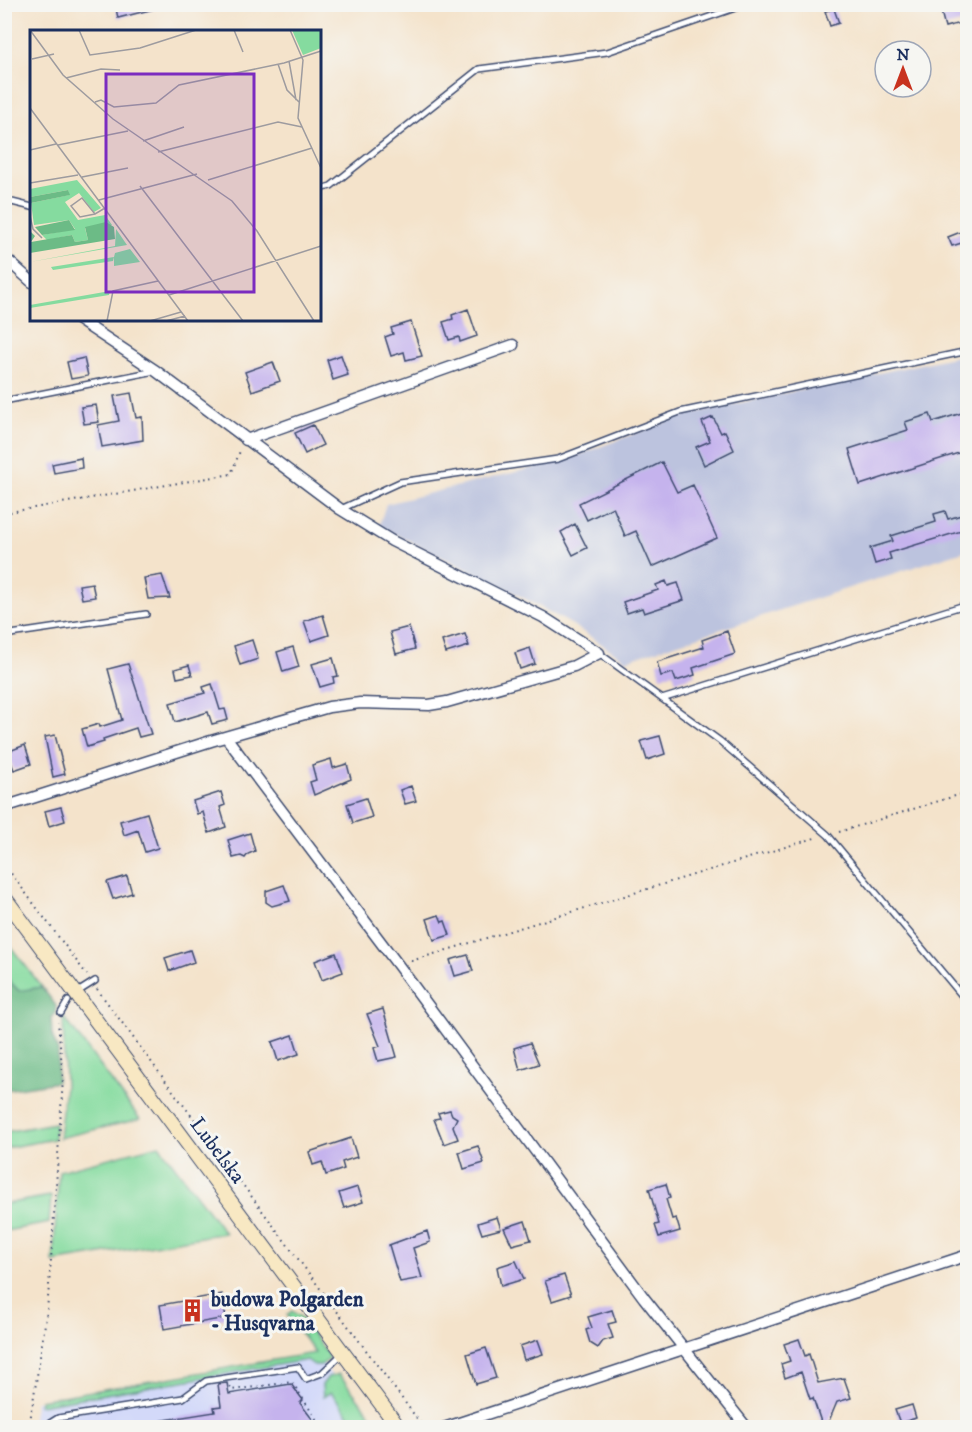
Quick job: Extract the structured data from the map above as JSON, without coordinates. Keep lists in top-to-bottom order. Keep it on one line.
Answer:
{"streets":{"main road":["Lubelska"]},"places":{"building":["budowa Polgarden - Husqvarna"]},"north":"top"}
